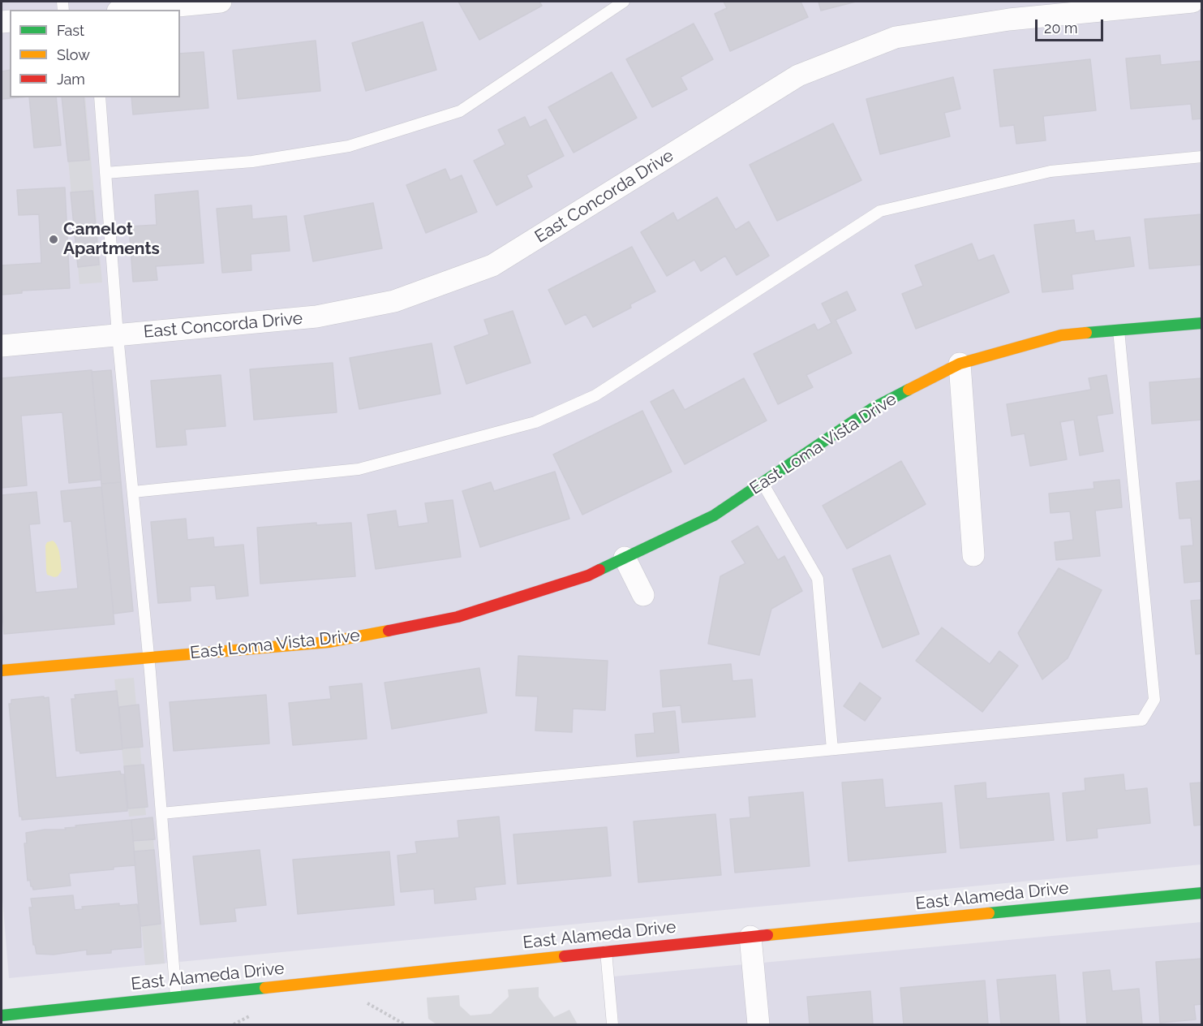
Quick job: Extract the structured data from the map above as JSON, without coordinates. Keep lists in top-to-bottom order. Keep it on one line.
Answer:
{"streets":{"street":["East Concorda Drive","East Loma Vista Drive","East Alameda Drive"]},"places":["Camelot Apartments"],"legend":["Fast","Slow","Jam"],"scale_bar":"20 m"}
